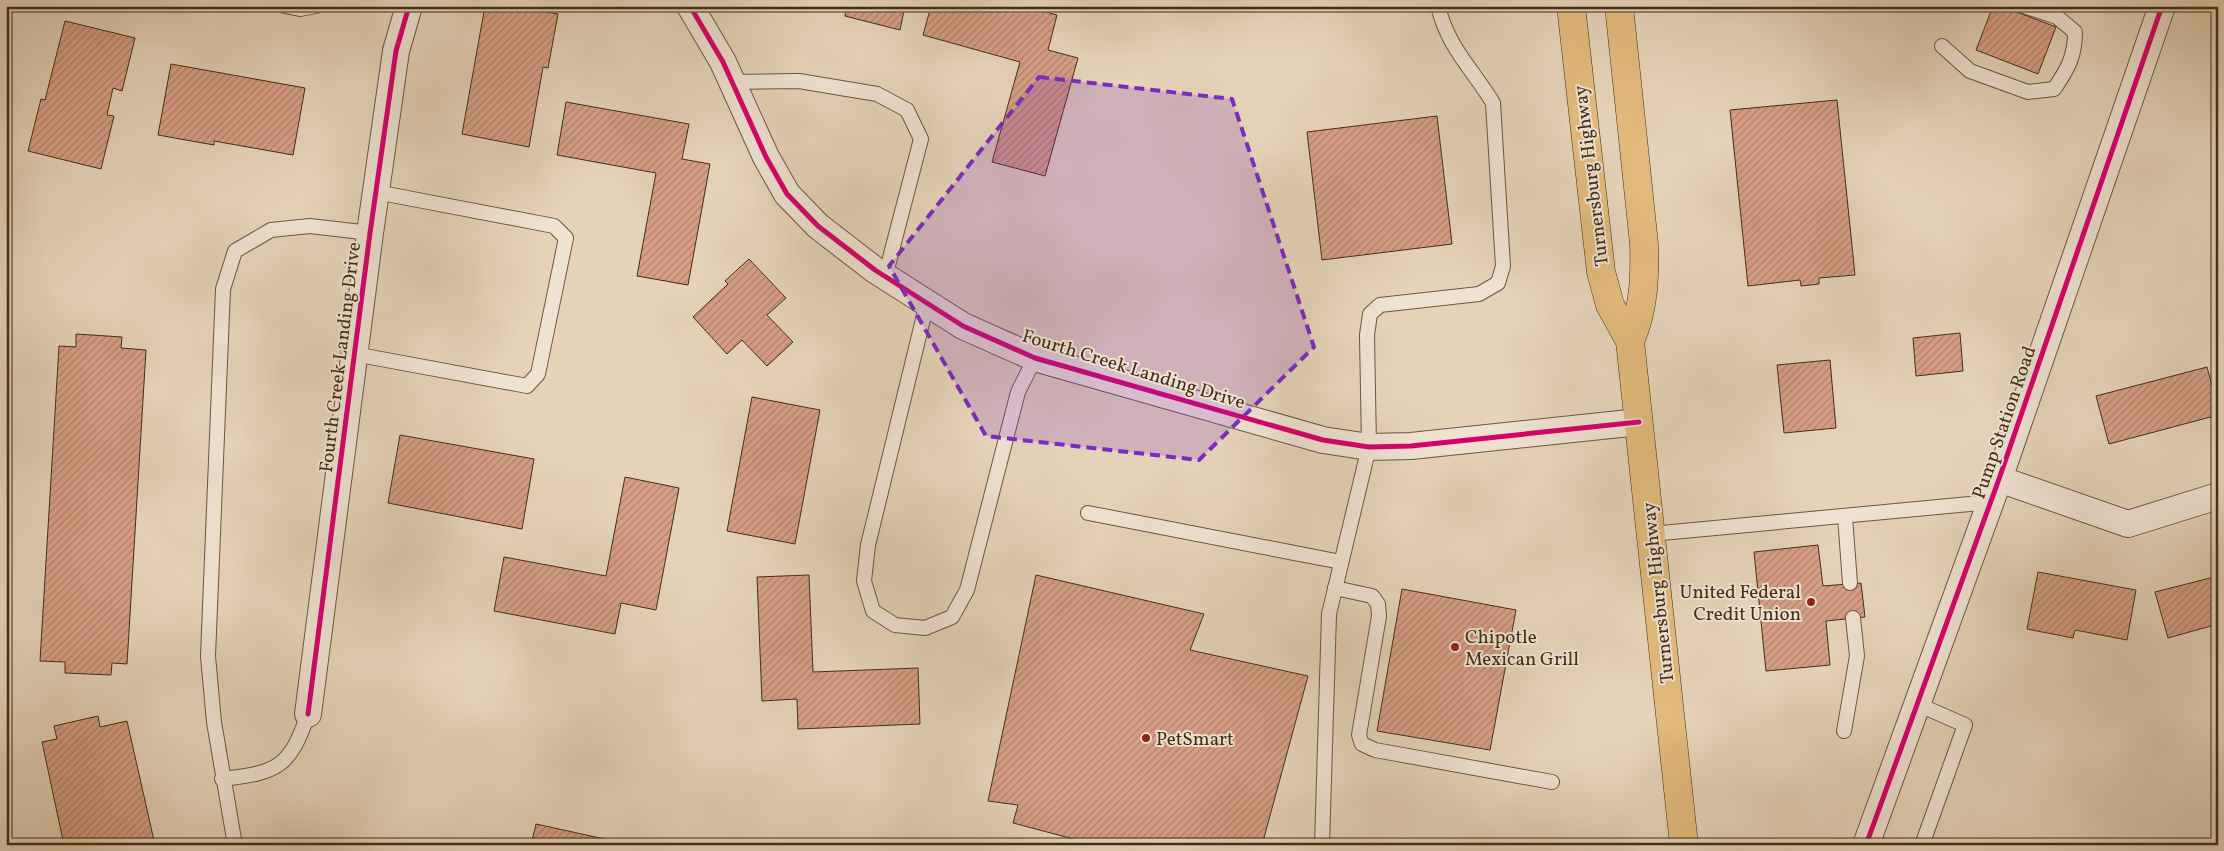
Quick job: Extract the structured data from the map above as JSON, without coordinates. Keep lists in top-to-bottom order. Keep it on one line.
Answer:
{"streets":{"main road":["Turnersburg Highway"],"street":["Fourth Creek Landing Drive","Pump Station Road"]},"crossings":[["Turnersburg Highway","Fourth Creek Landing Drive"]],"places":["United Federal Credit Union","Chipotle Mexican Grill","PetSmart"]}
